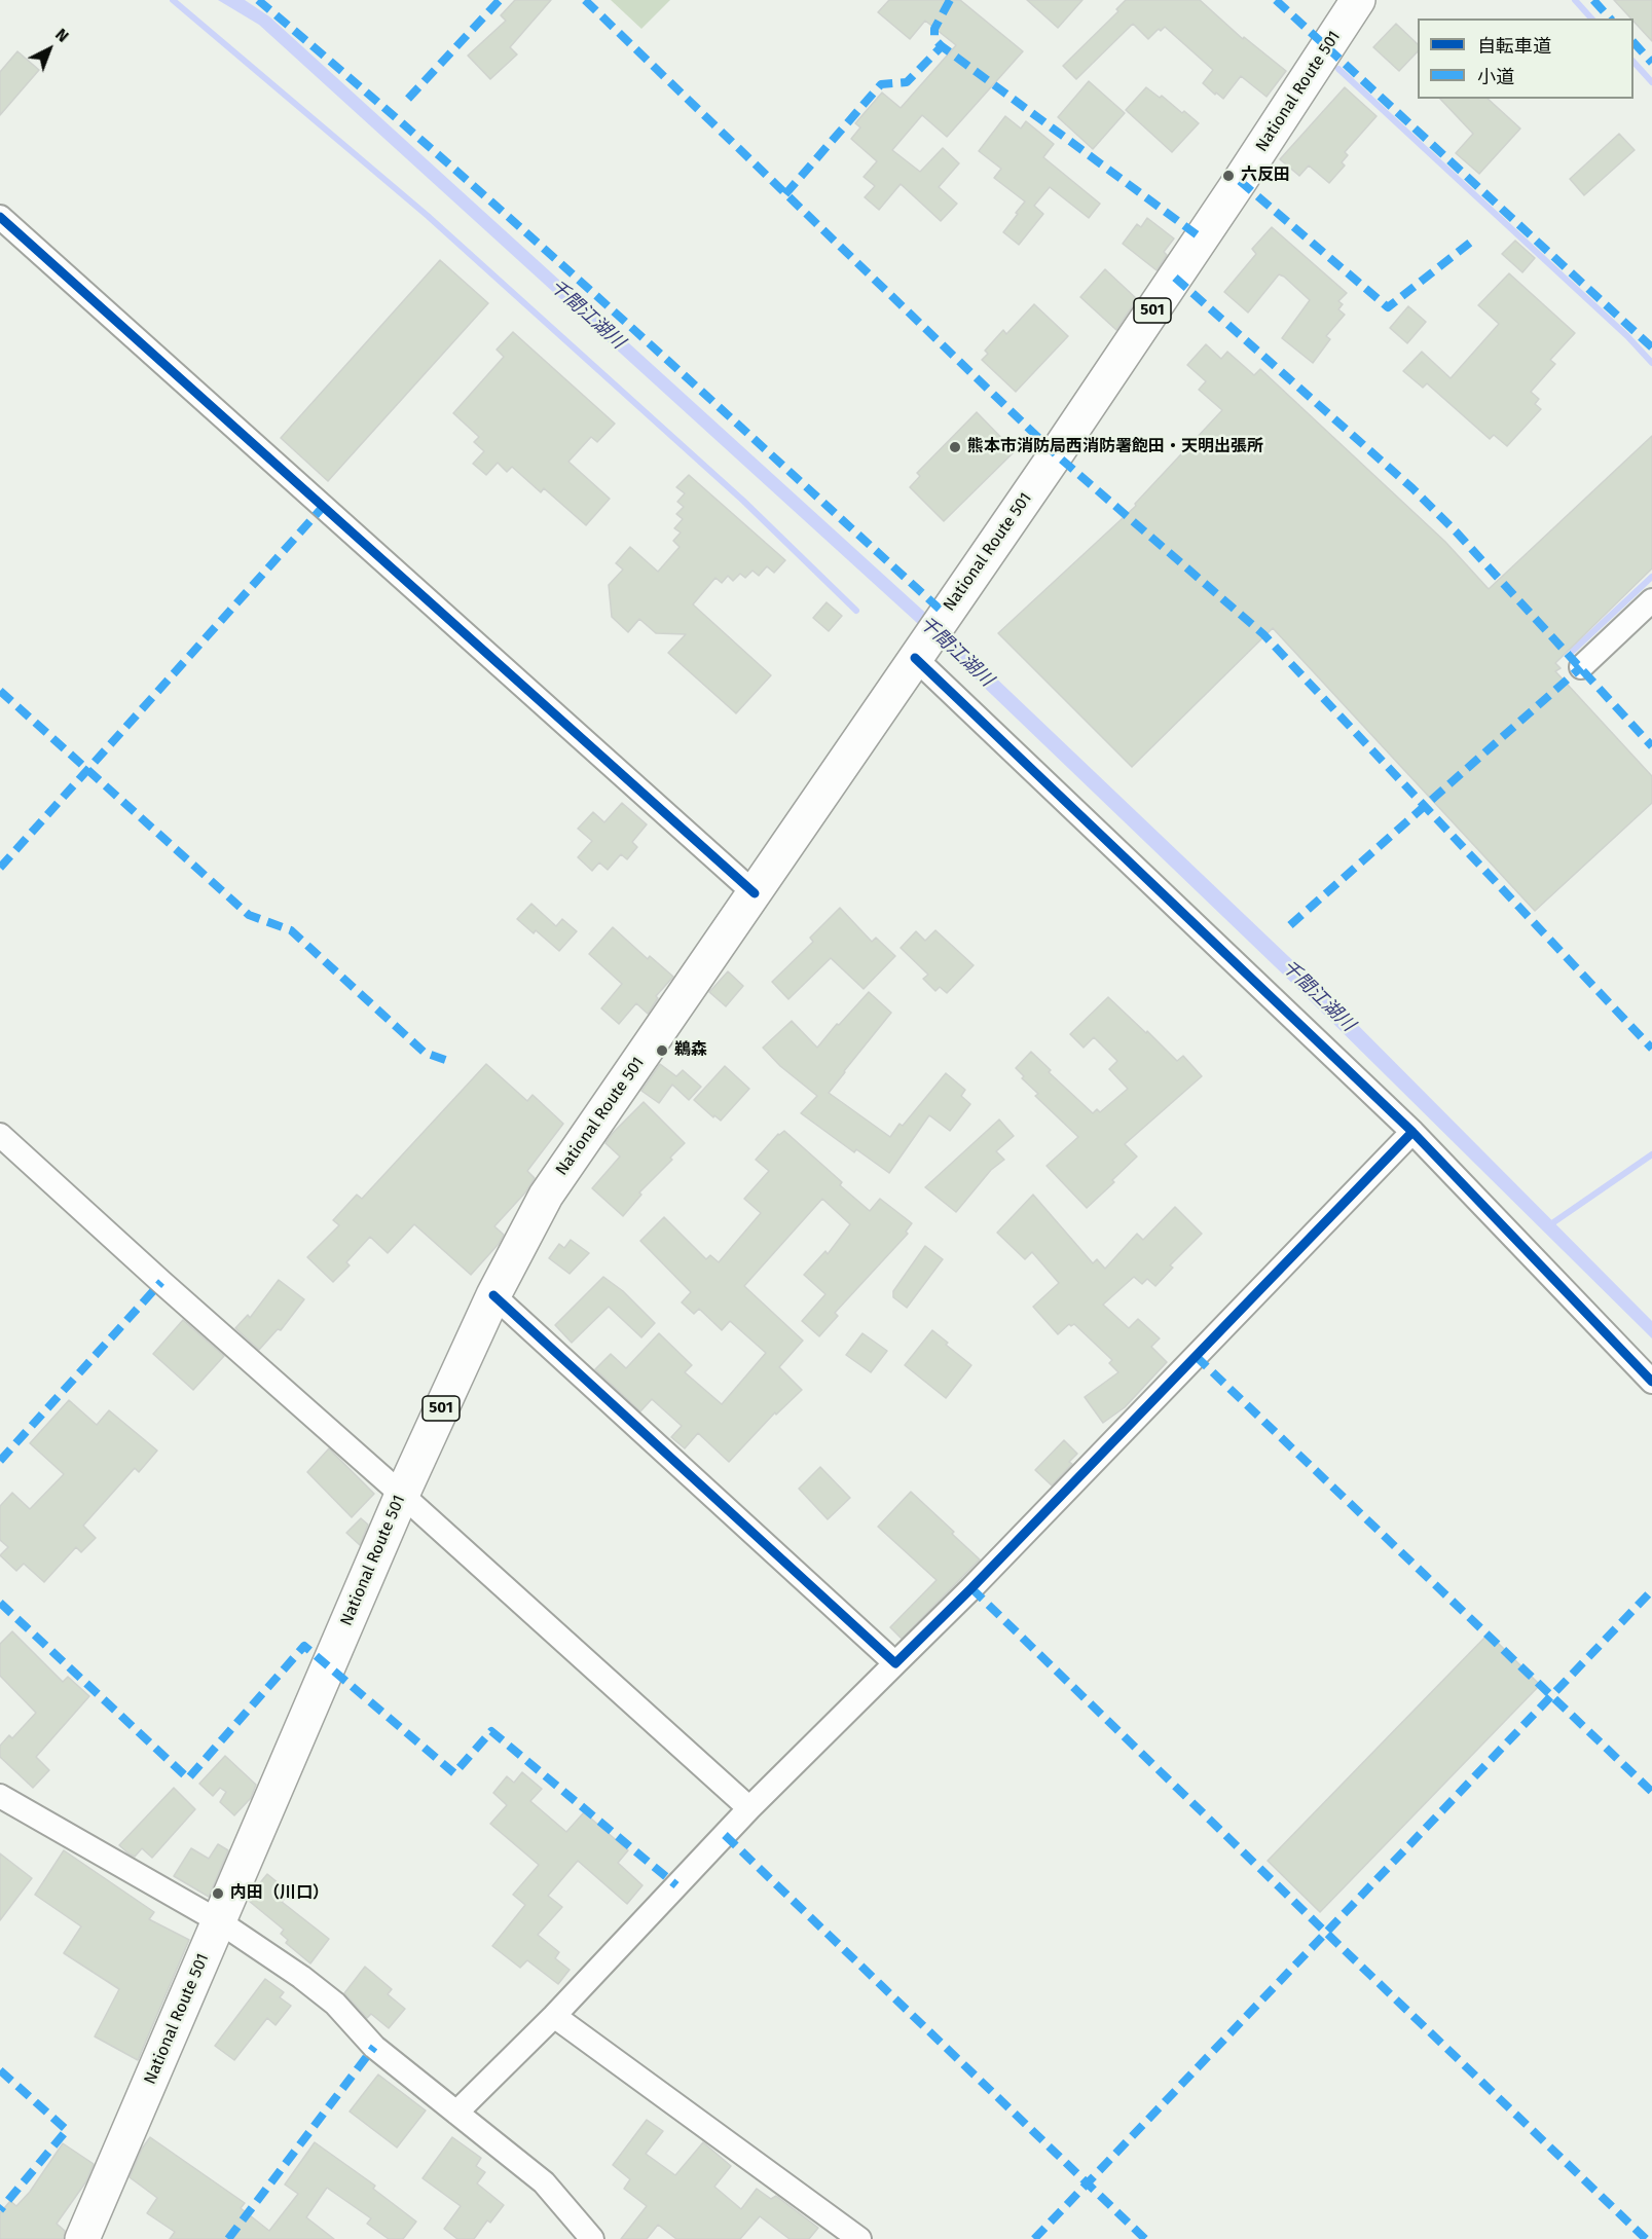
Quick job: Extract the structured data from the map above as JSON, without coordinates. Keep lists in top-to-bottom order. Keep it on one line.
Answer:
{"streets":{"highway":["National Route 501","501"]},"water":["千間江湖川"],"places":["六反田","熊本市消防局西消防署飽田・天明出張所","鵜森","内田（川口）"],"legend":["自転車道","小道"],"north":"top right"}
